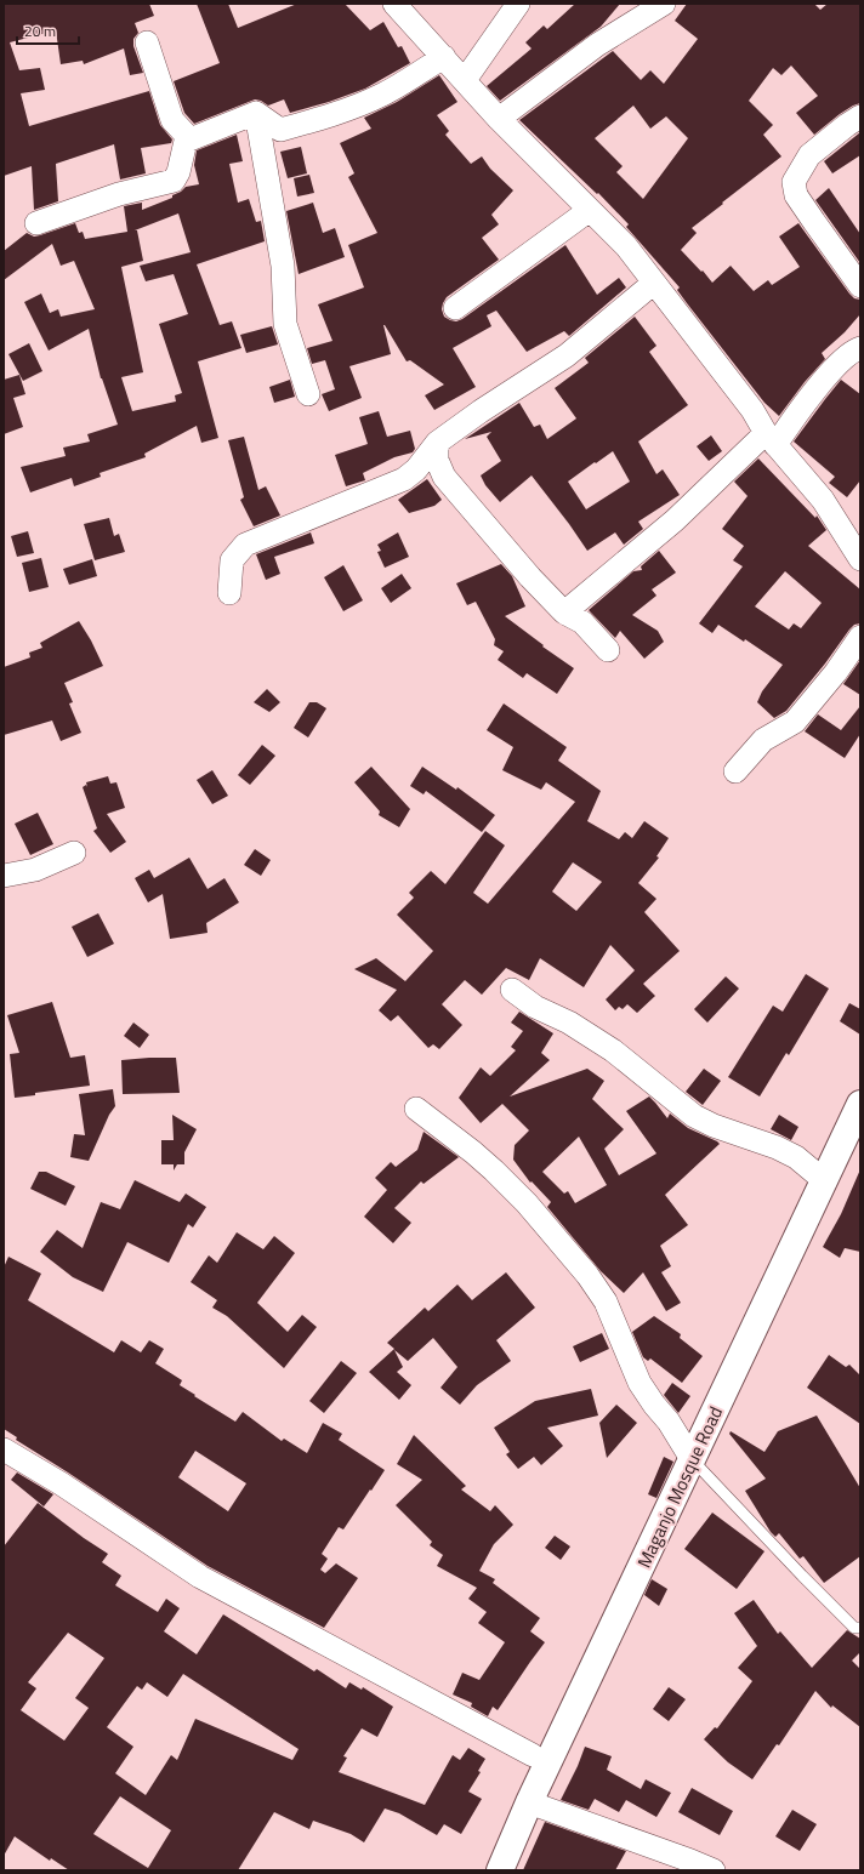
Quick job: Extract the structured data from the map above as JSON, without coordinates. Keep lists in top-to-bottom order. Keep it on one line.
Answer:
{"streets":{"street":["Maganjo Mosque Road"]},"scale_bar":"20 m"}
